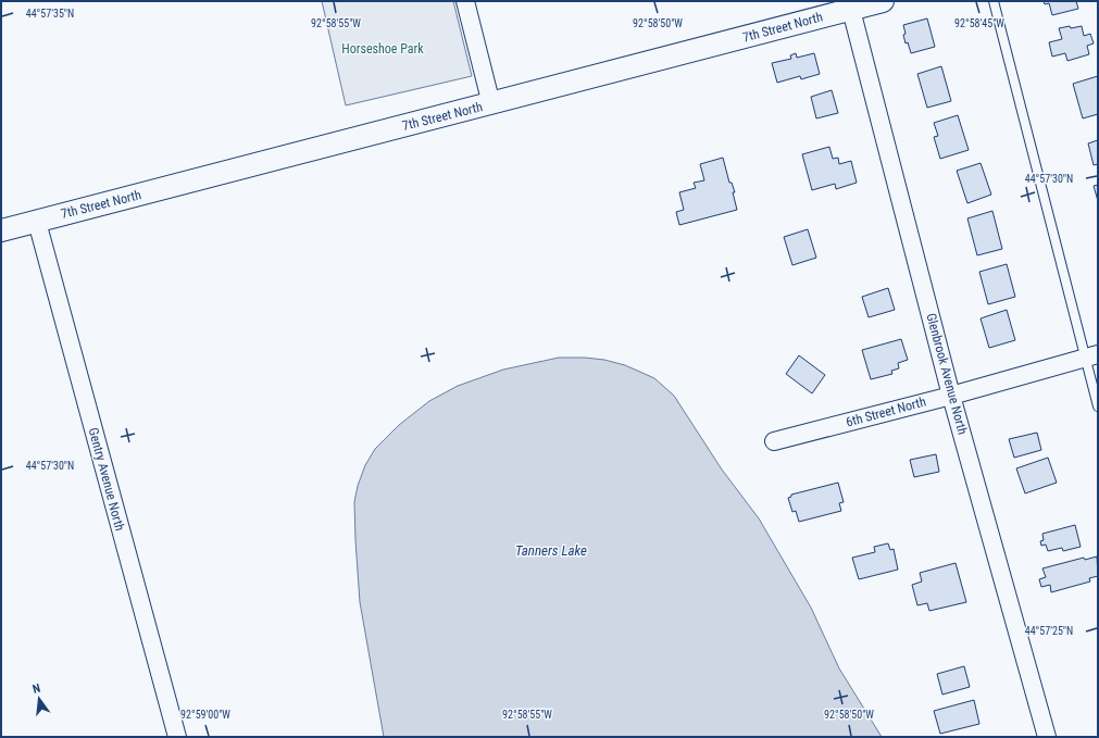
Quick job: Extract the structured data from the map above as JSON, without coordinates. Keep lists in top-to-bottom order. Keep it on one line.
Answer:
{"streets":{"street":["7th Street North","Glenbrook Avenue North","6th Street North","Gentry Avenue North"]},"crossings":[["7th Street North","Glenbrook Avenue North"],["7th Street North","Gentry Avenue North"],["Glenbrook Avenue North","6th Street North"]],"water":["Tanners Lake"],"parks":["Horseshoe Park"],"north":"top","coordinates":["44°57'35\"N","92°58'55\"W","92°58'50\"W","92°58'45\"W","44°57'30\"N","44°57'25\"N","92°59'00\"W"]}
